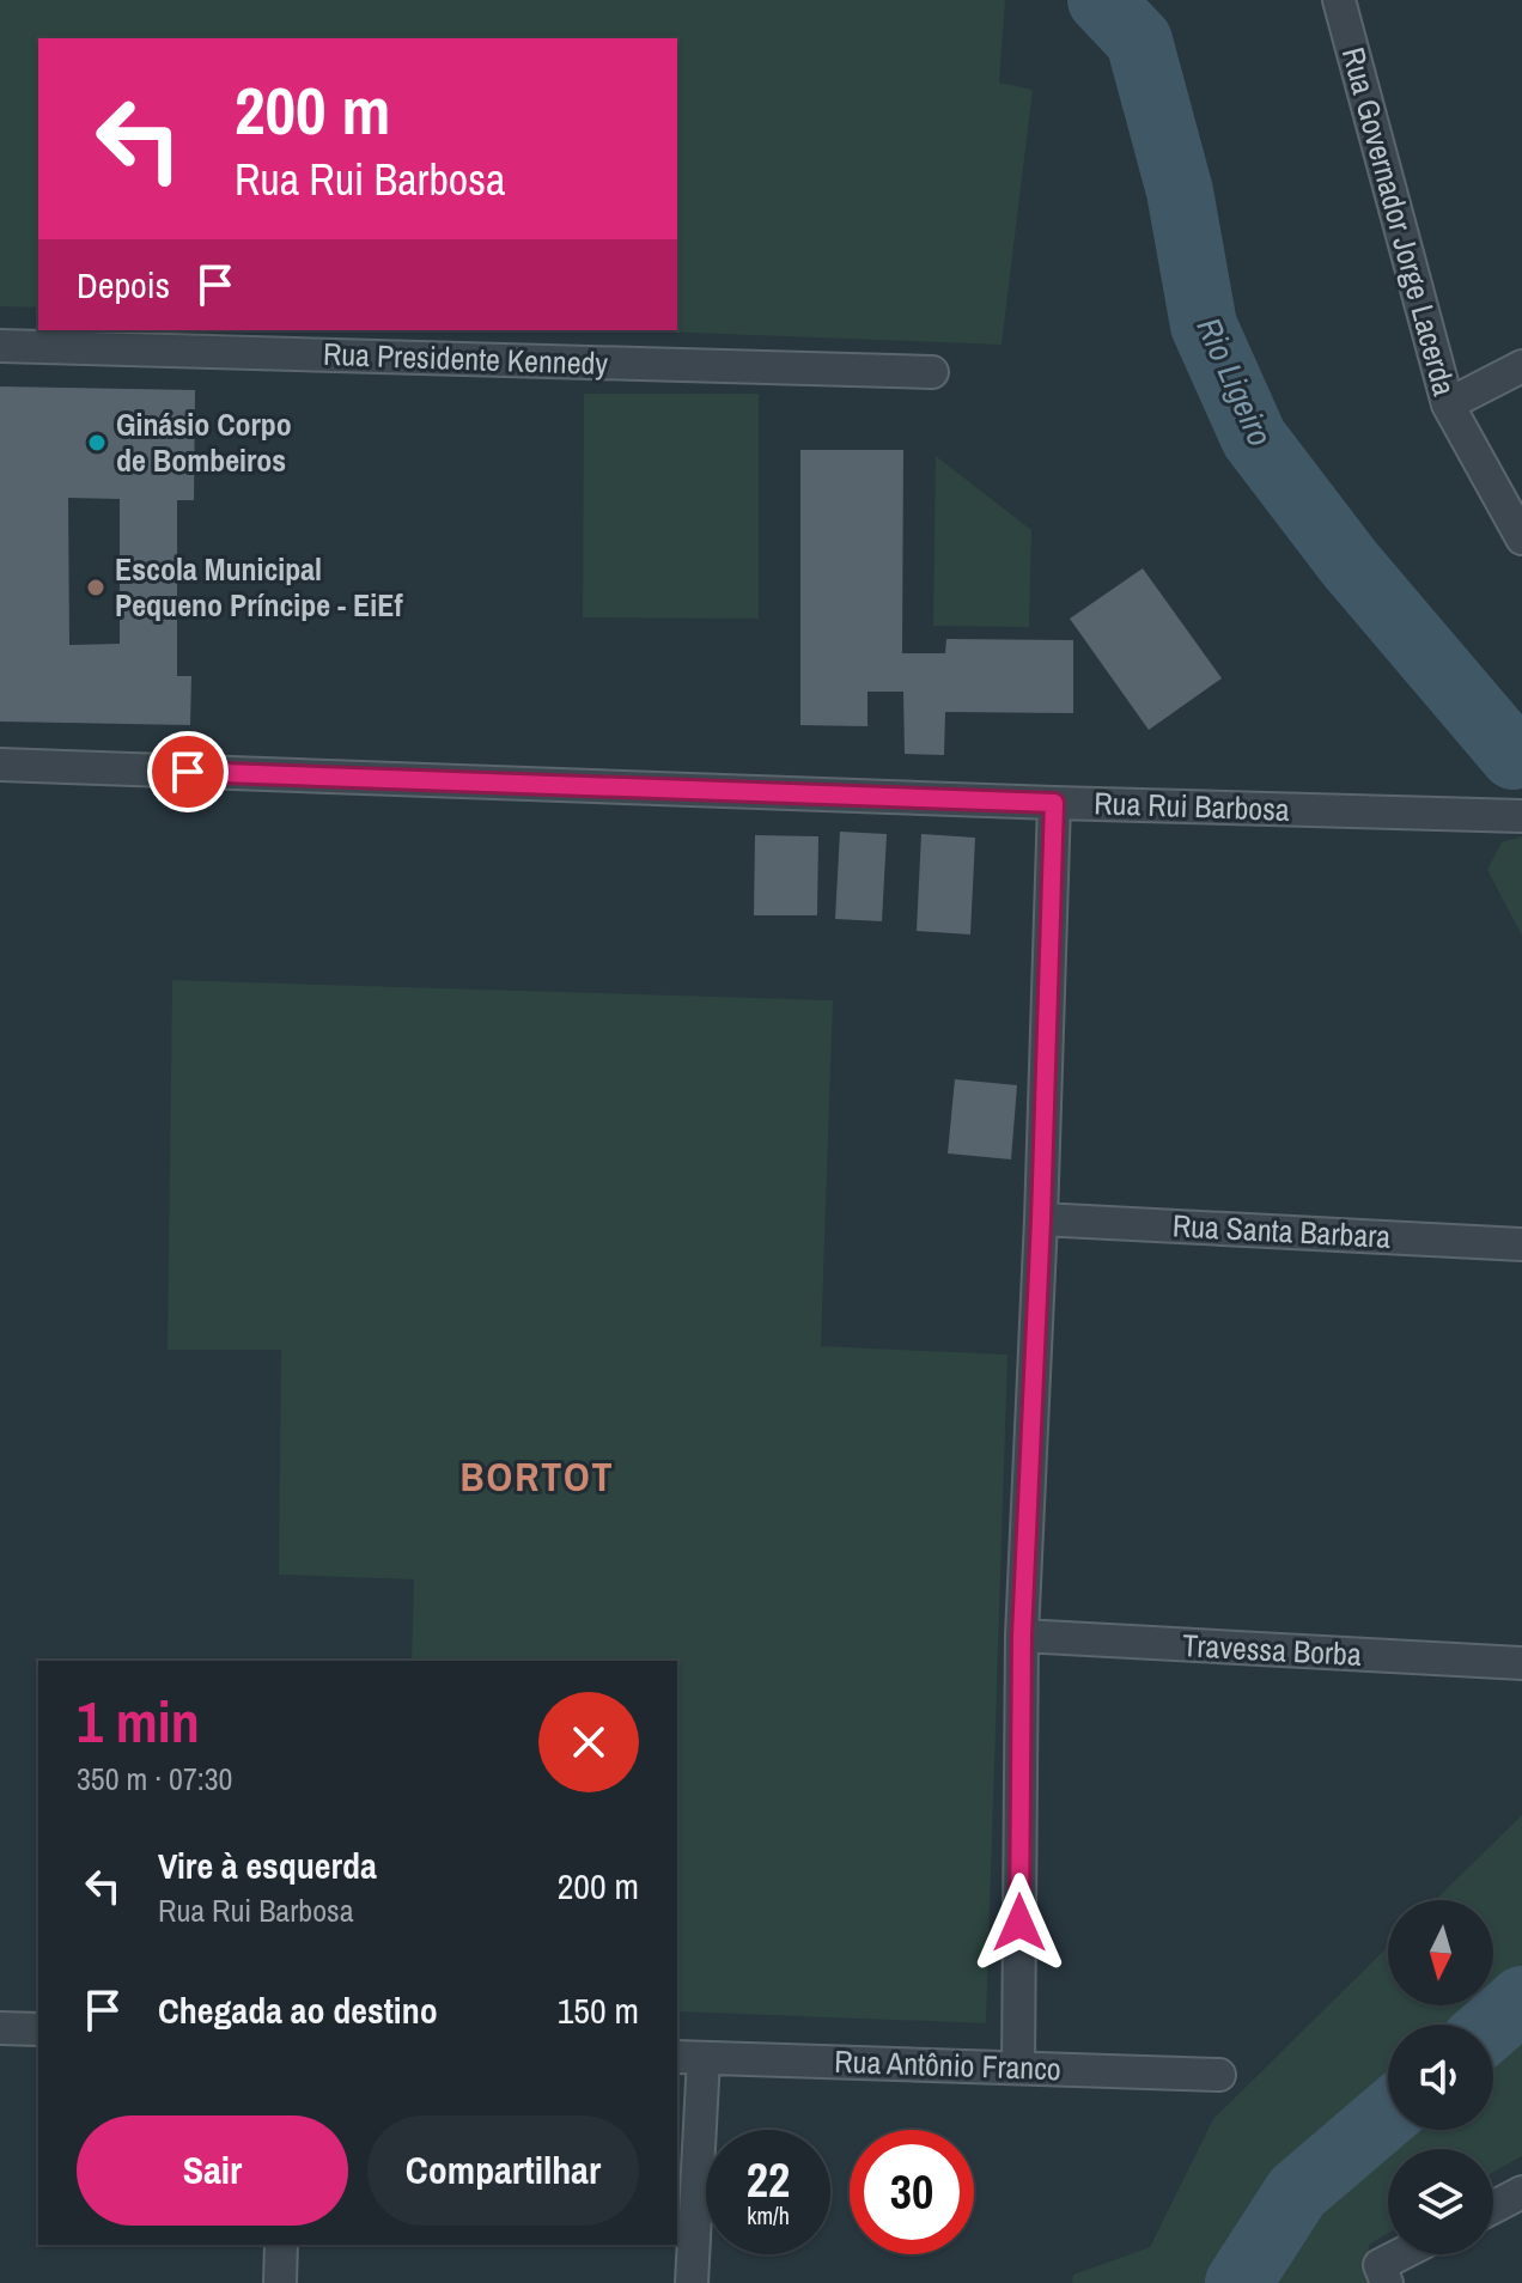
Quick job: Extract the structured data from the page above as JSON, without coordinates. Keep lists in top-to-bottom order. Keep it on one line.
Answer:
{"streets":{"street":["Rua Governador Jorge Lacerda","Rua Presidente Kennedy","Rua Rui Barbosa","Rua Santa Barbara","Travessa Borba","Rua Antônio Franco"]},"districts":["BORTOT"],"water":["Rio Ligeiro"],"places":["Ginásio Corpo de Bombeiros","Escola Municipal Pequeno Príncipe - EiEf"],"north":"bottom","page":{"turn":["200 m","Rua Rui Barbosa"],"then":"Depois","heading":["1 min","350 m · 07:30"],"list":[{"name":"Vire à esquerda","note":"Rua Rui Barbosa","value":"200 m"},{"name":"Chegada ao destino","value":"150 m"}],"buttons":["Sair","Compartilhar"],"speed":"22 km/h","limit":"30"}}
